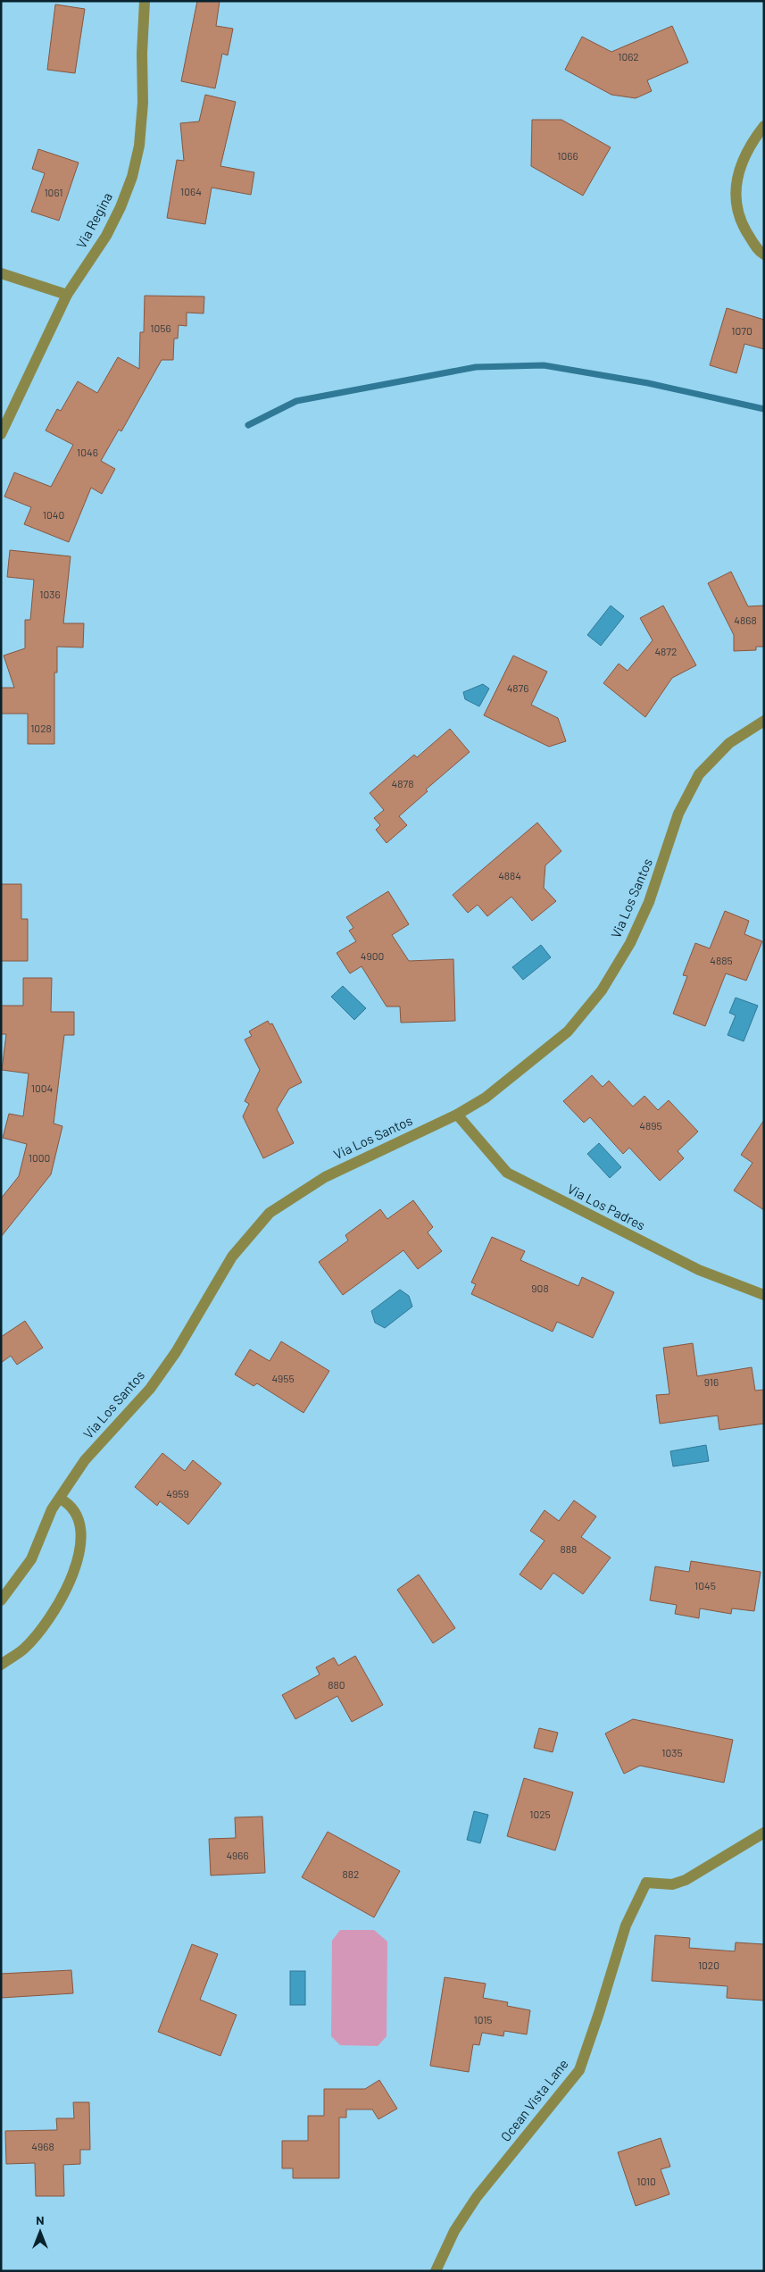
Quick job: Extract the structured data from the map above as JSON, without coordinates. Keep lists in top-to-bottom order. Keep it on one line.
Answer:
{"streets":{"street":["Via Regina","Via Los Santos","Via Los Padres","Ocean Vista Lane"]},"crossings":[["Via Los Santos","Via Los Padres"]],"house_numbers":["1062","1066","1064","1061","1056","1070","1046","1040","1036","4868","4872","4876","1028","4878","4884","4900","4885","1004","4895","1000","908","4955","916","4959","888","1045","880","1035","1025","4966","882","1020","1015","4968","1010"],"north":"top"}
